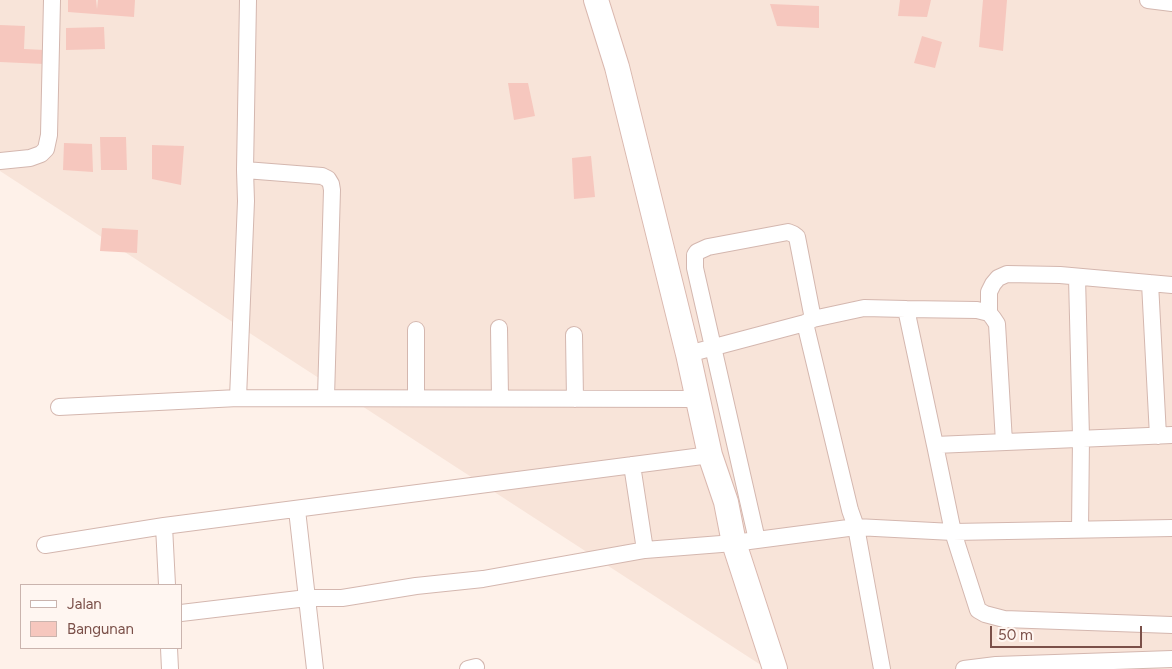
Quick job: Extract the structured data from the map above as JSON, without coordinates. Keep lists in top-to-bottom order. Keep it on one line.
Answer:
{"legend":["Jalan","Bangunan"],"scale_bar":"50 m"}
